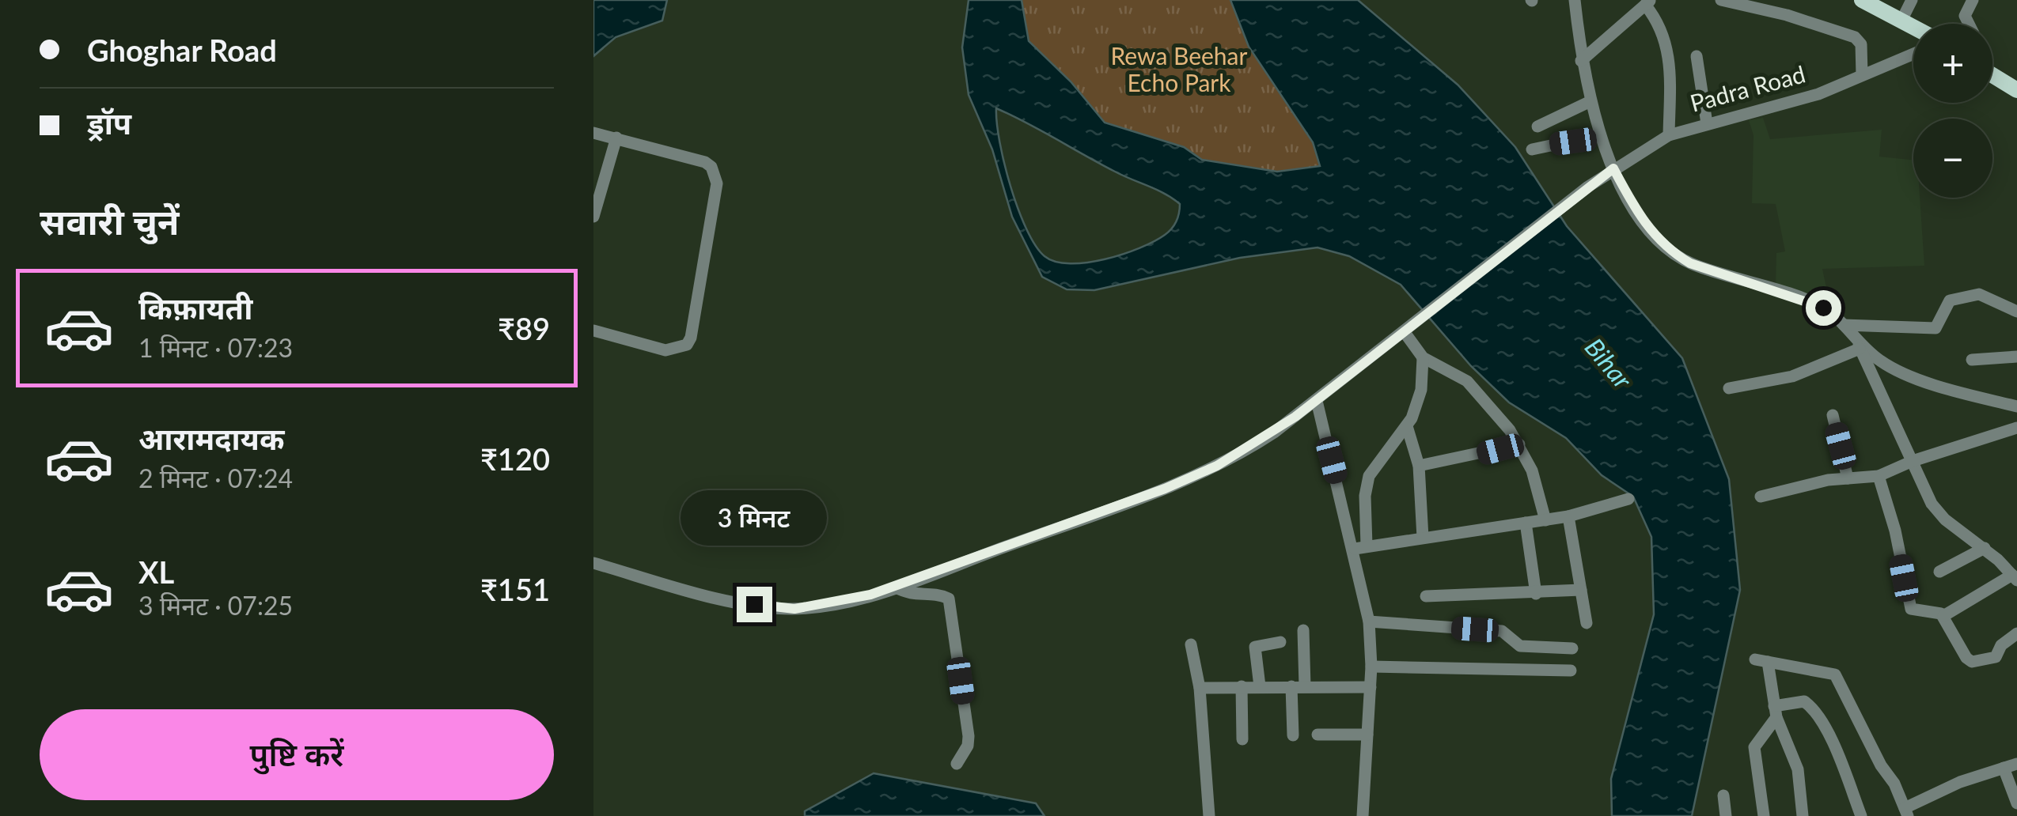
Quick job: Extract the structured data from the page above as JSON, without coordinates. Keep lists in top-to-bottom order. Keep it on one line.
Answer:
{"streets":{"street":["Padra Road"]},"water":["Bihar"],"parks":["Rewa Beehar Echo Park"],"page":{"banner":["Ghoghar Road","ड्रॉप"],"map_buttons":["+","−"],"heading":"सवारी चुनें","list":[{"name":"किफ़ायती","note":"1 मिनट · 07:23","value":"₹89"},{"name":"आरामदायक","note":"2 मिनट · 07:24","value":"₹120"},{"name":"XL","note":"3 मिनट · 07:25","value":"₹151"}],"bubble":"3 मिनट","buttons":"पुष्टि करें"}}
